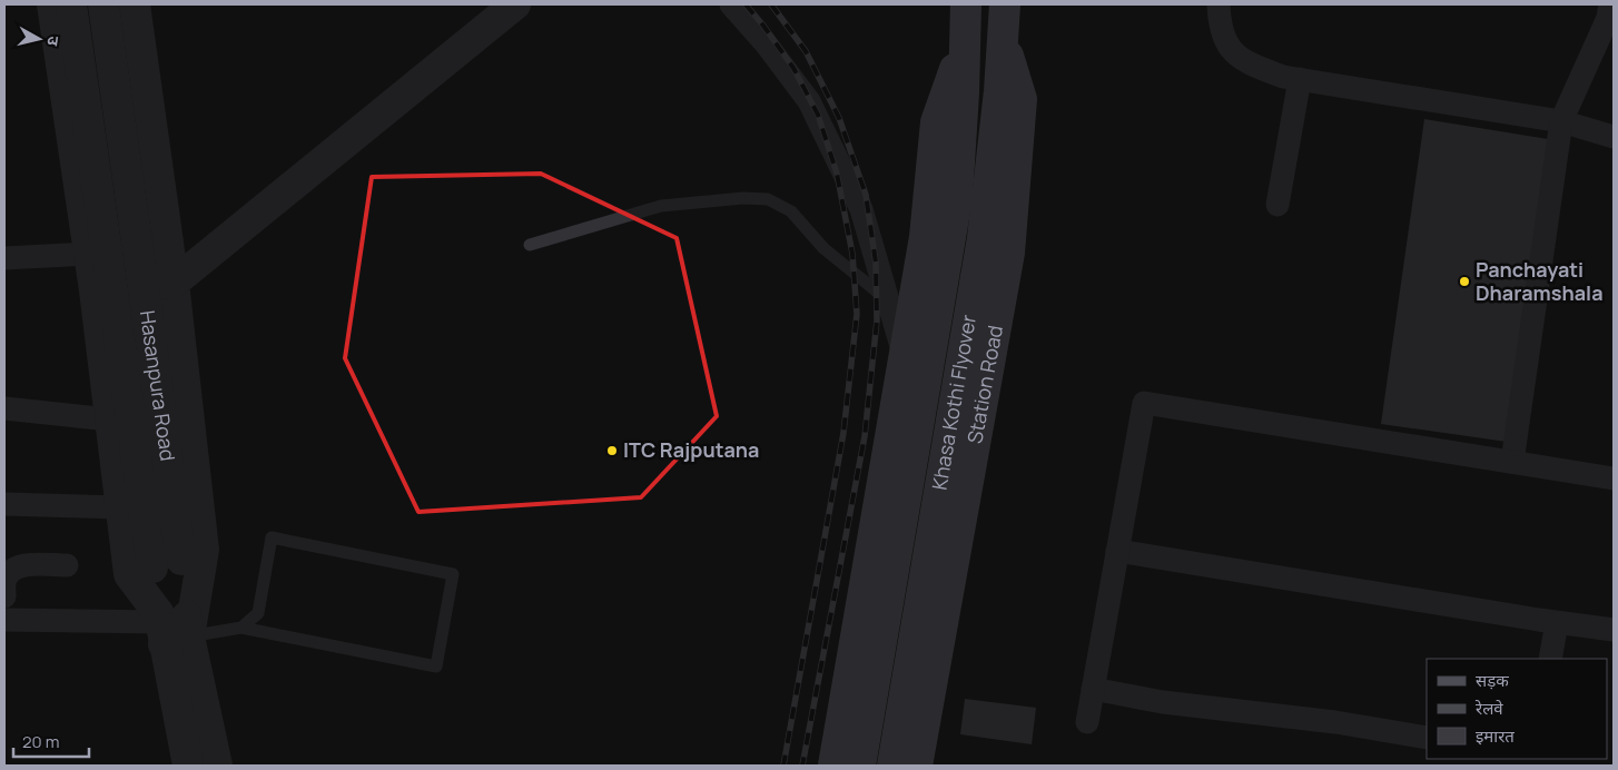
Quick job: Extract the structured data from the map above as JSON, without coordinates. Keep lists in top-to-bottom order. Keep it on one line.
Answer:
{"streets":{"main road":["Station Road","Khasa Kothi Flyover"],"street":["Hasanpura Road"]},"crossings":[["Station Road","Khasa Kothi Flyover"]],"places":["Panchayati Dharamshala","ITC Rajputana"],"legend":["सड़क","रेलवे","इमारत"],"scale_bar":"20 m","north":"right"}
